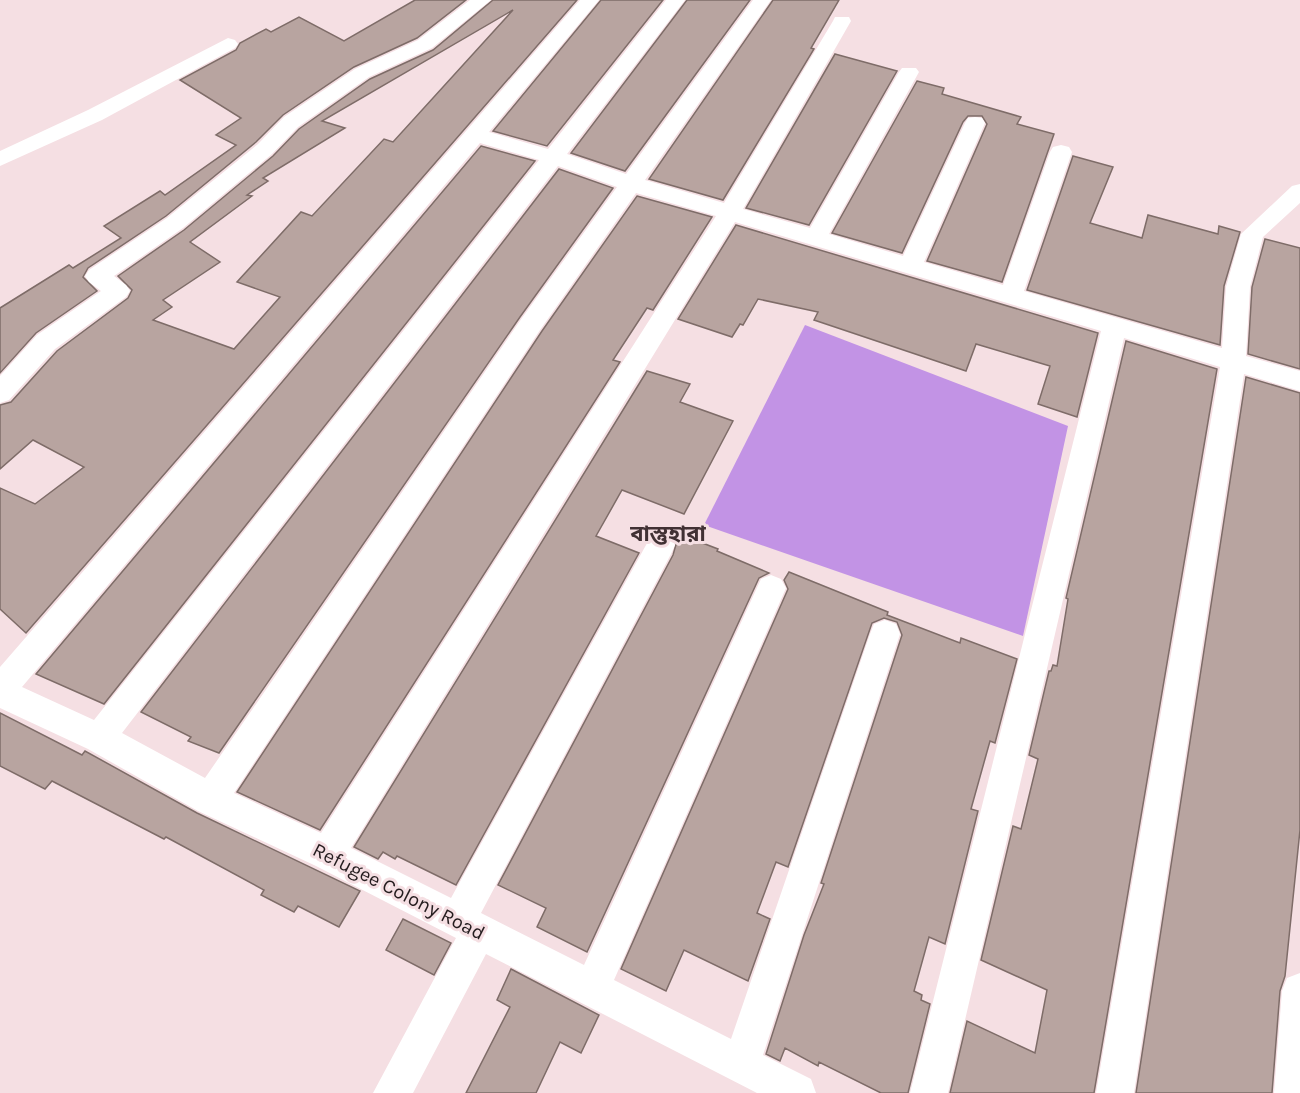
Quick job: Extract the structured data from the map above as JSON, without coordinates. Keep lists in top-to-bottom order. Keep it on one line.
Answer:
{"streets":{"street":["Refugee Colony Road"]},"districts":["বাস্তুহারা"]}
